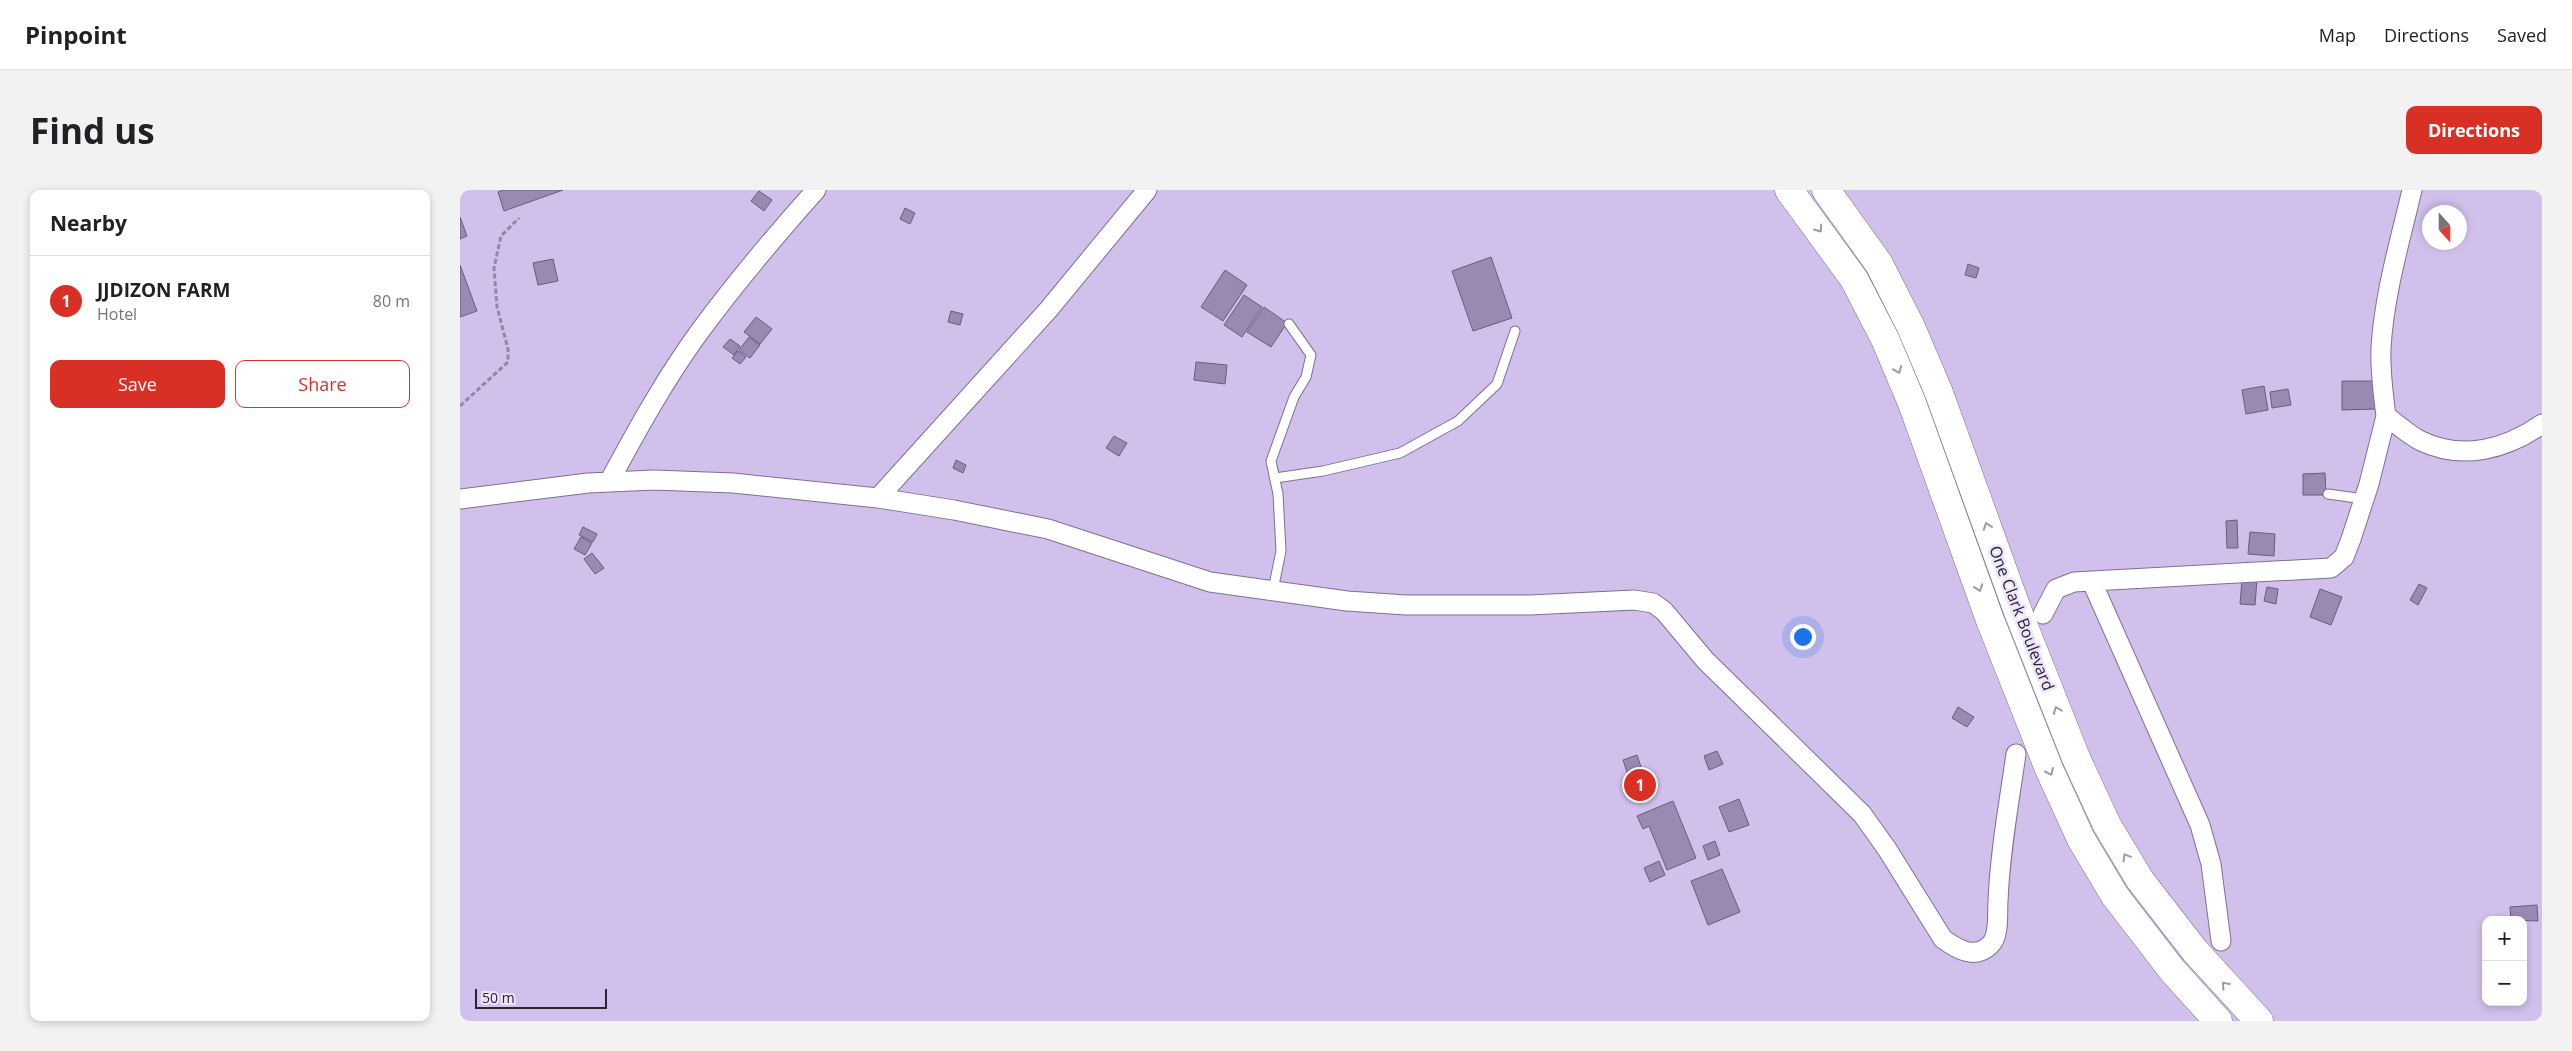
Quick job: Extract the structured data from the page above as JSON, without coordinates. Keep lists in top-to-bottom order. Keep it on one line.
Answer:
{"streets":{"main road":["One Clark Boulevard"]},"scale_bar":"50 m","north":"bottom","page":{"header":"Pinpoint","nav":["Map","Directions","Saved"],"buttons":["Directions",["Save","Share"]],"title":"Find us","heading":"Nearby","list":[{"mark":"1","name":"JJDIZON FARM","note":"Hotel","value":"80 m"}],"pins":"1","map_buttons":["+","−"],"scale":"50 m"}}
